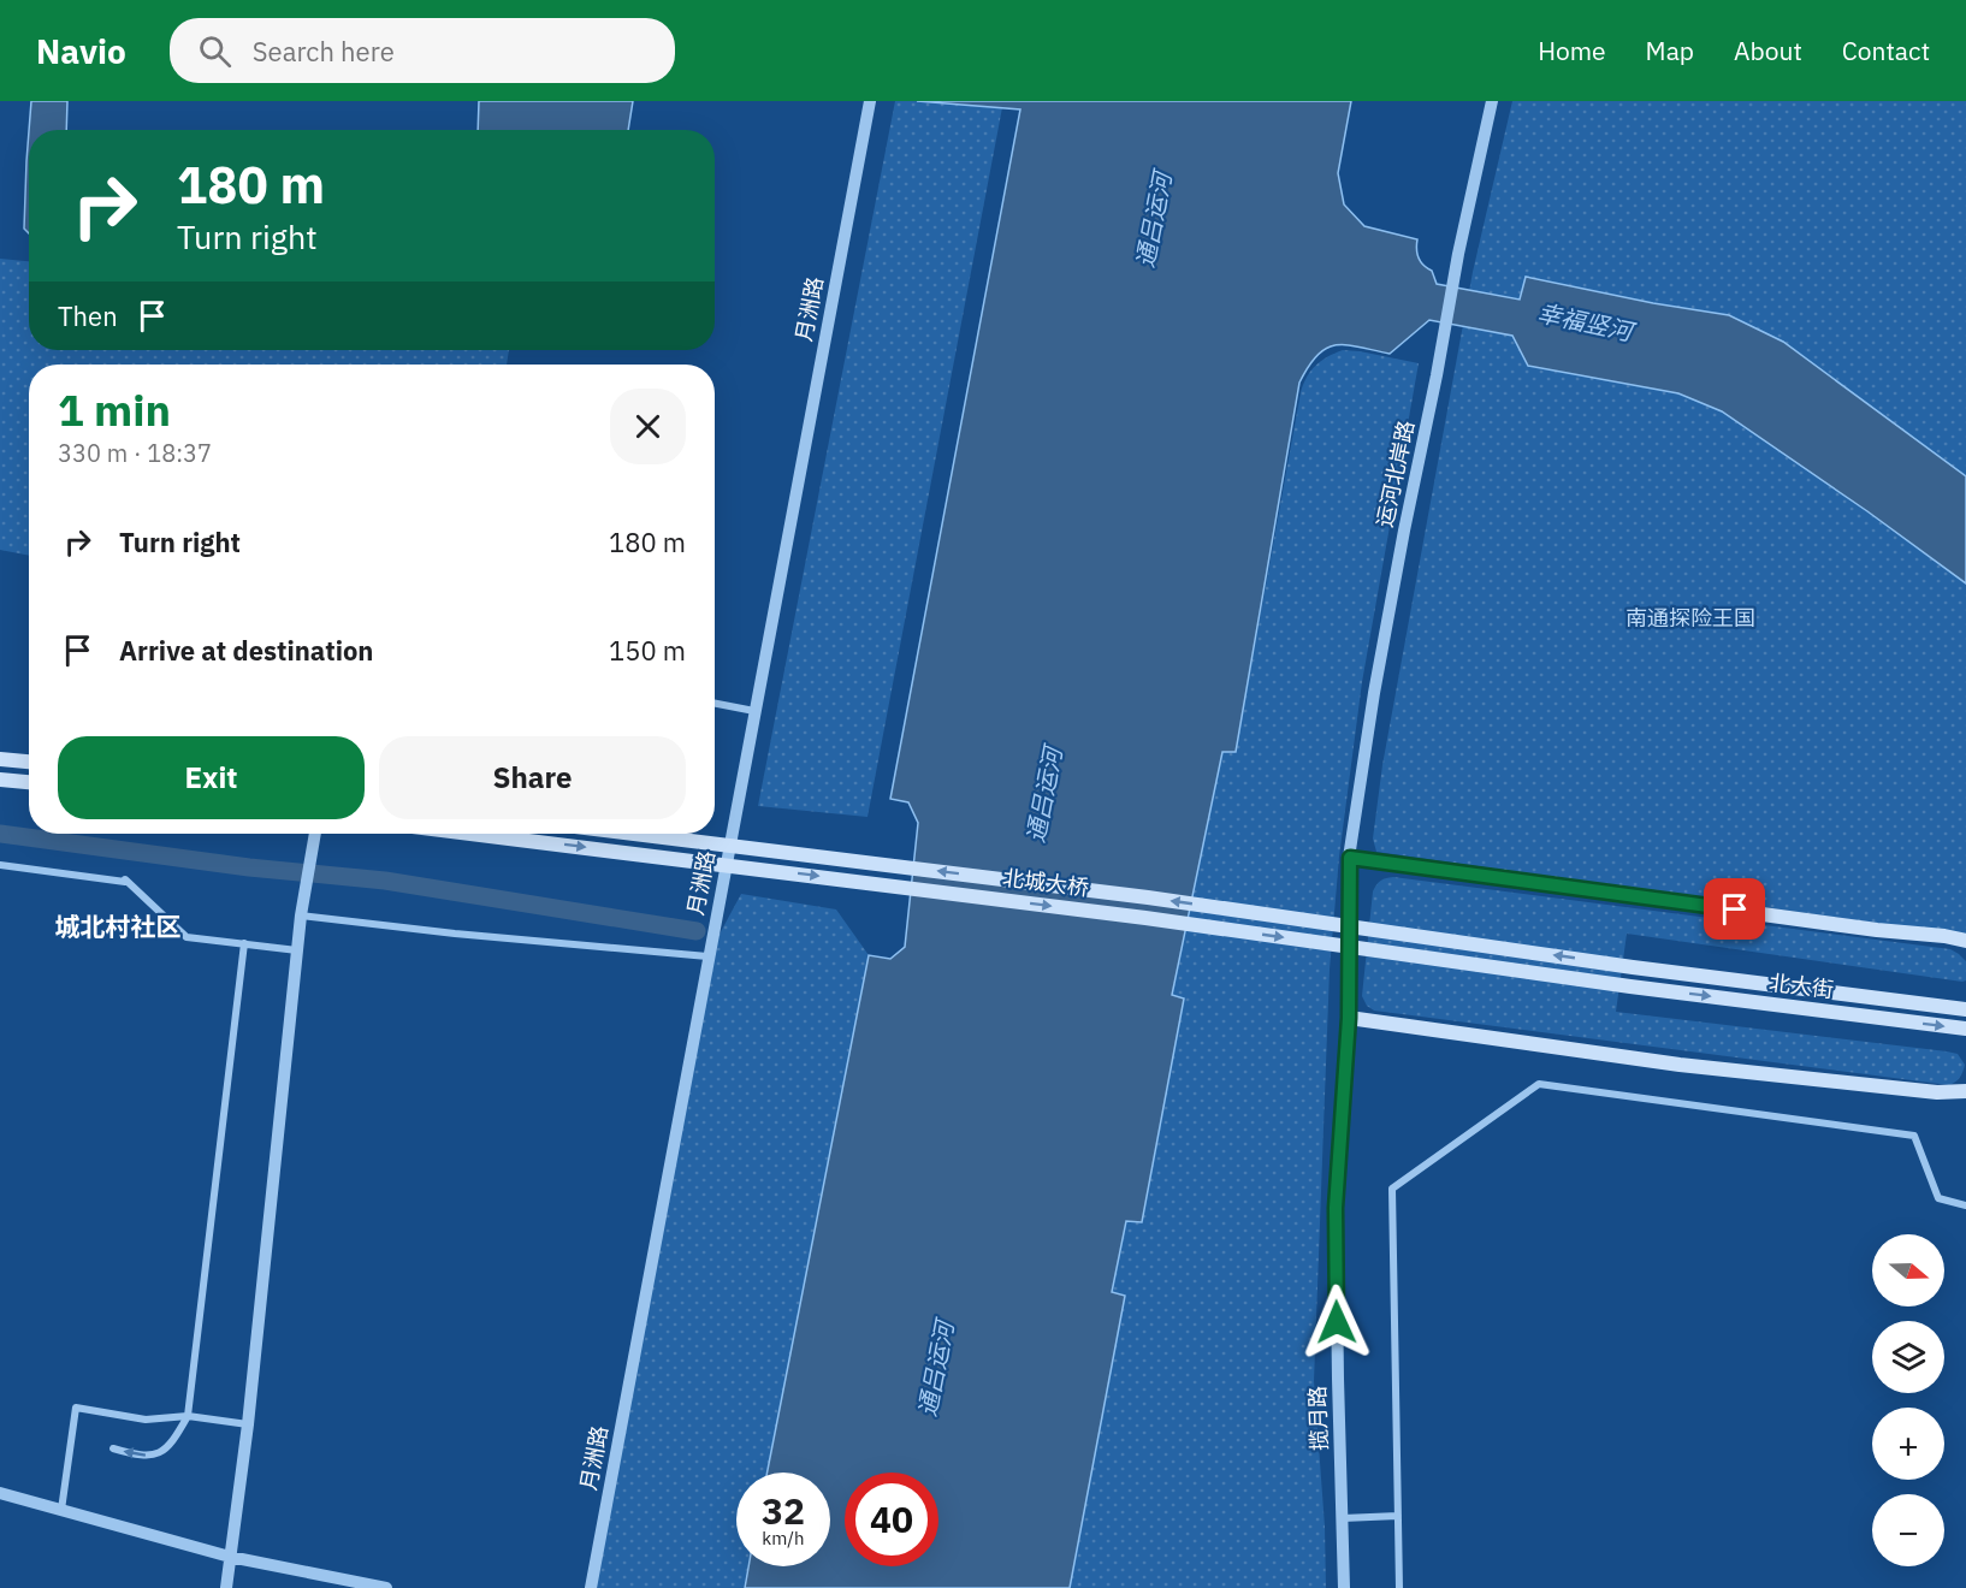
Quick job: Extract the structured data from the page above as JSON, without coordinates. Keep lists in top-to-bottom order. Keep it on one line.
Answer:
{"streets":{"main road":["北城大桥","北大街"],"street":["月洲路","运河北岸路","揽月路"]},"crossings":[["运河北岸路","揽月路"],["北城大桥","北大街"]],"districts":["城北村社区"],"water":["通吕运河","幸福竖河"],"parks":["南通探险王国"],"north":"right","page":{"header":"Navio","search":"Search here","nav":["Home","Map","About","Contact"],"turn":["180 m","Turn right"],"then":"Then","heading":["1 min","330 m · 18:37"],"list":[{"name":"Turn right","value":"180 m"},{"name":"Arrive at destination","value":"150 m"}],"buttons":["Exit","Share"],"map_buttons":["+","−"],"speed":"32 km/h","limit":"40"}}
